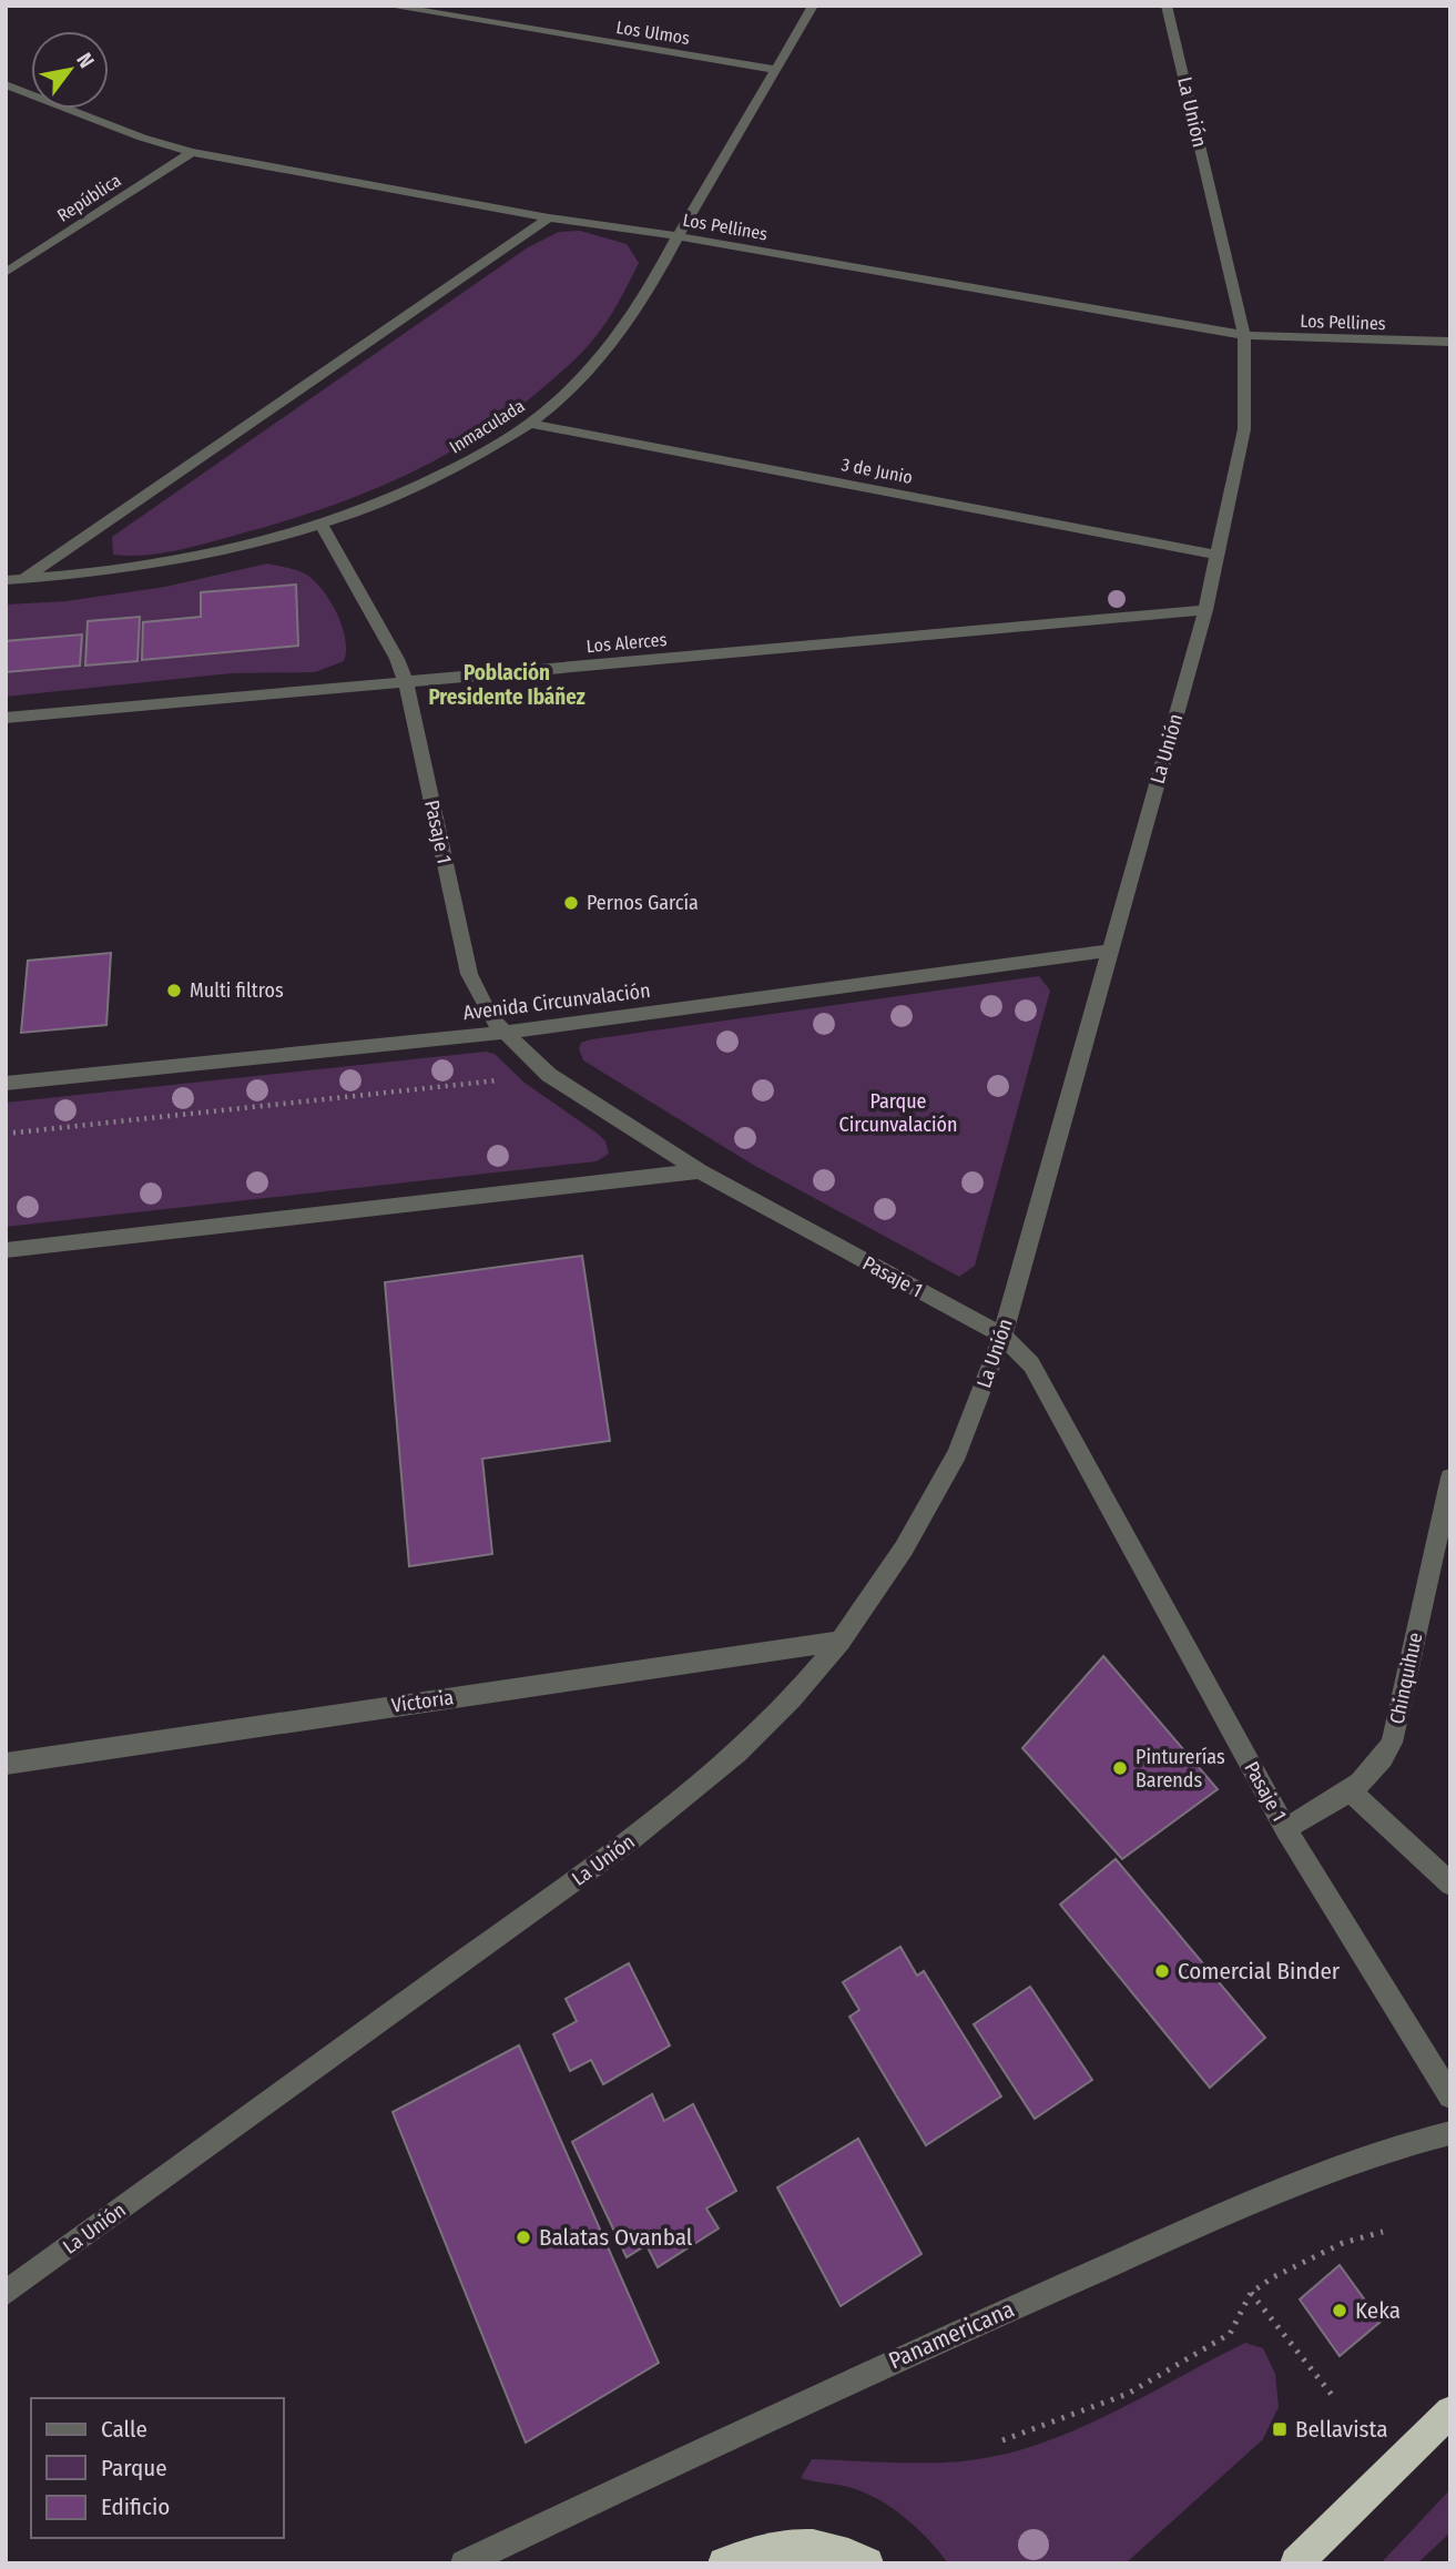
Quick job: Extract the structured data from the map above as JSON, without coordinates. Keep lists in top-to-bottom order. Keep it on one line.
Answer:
{"streets":{"street":["Los Ulmos","La Unión","República","Los Pellines","Inmaculada","3 de Junio","Los Alerces","Pasaje 1","Avenida Circunvalación","Chinquihue","Victoria","Panamericana"]},"crossings":[["Los Ulmos","Inmaculada"],["La Unión","Los Pellines"],["La Unión","3 de Junio"],["La Unión","Los Alerces"],["La Unión","Pasaje 1"],["La Unión","Avenida Circunvalación"],["La Unión","Victoria"],["República","Los Pellines"],["Los Pellines","Inmaculada"],["Inmaculada","3 de Junio"],["Inmaculada","Pasaje 1"],["Los Alerces","Pasaje 1"],["Pasaje 1","Avenida Circunvalación"],["Pasaje 1","Chinquihue"]],"districts":["Población Presidente Ibáñez"],"parks":["Parque Circunvalación"],"places":{"other":["Pernos García","Multi filtros","Pinturerías Barends","Comercial Binder","Balatas Ovanbal","Keka"],"transit":["Bellavista"]},"legend":["Calle","Parque","Edificio"],"north":"top right"}
